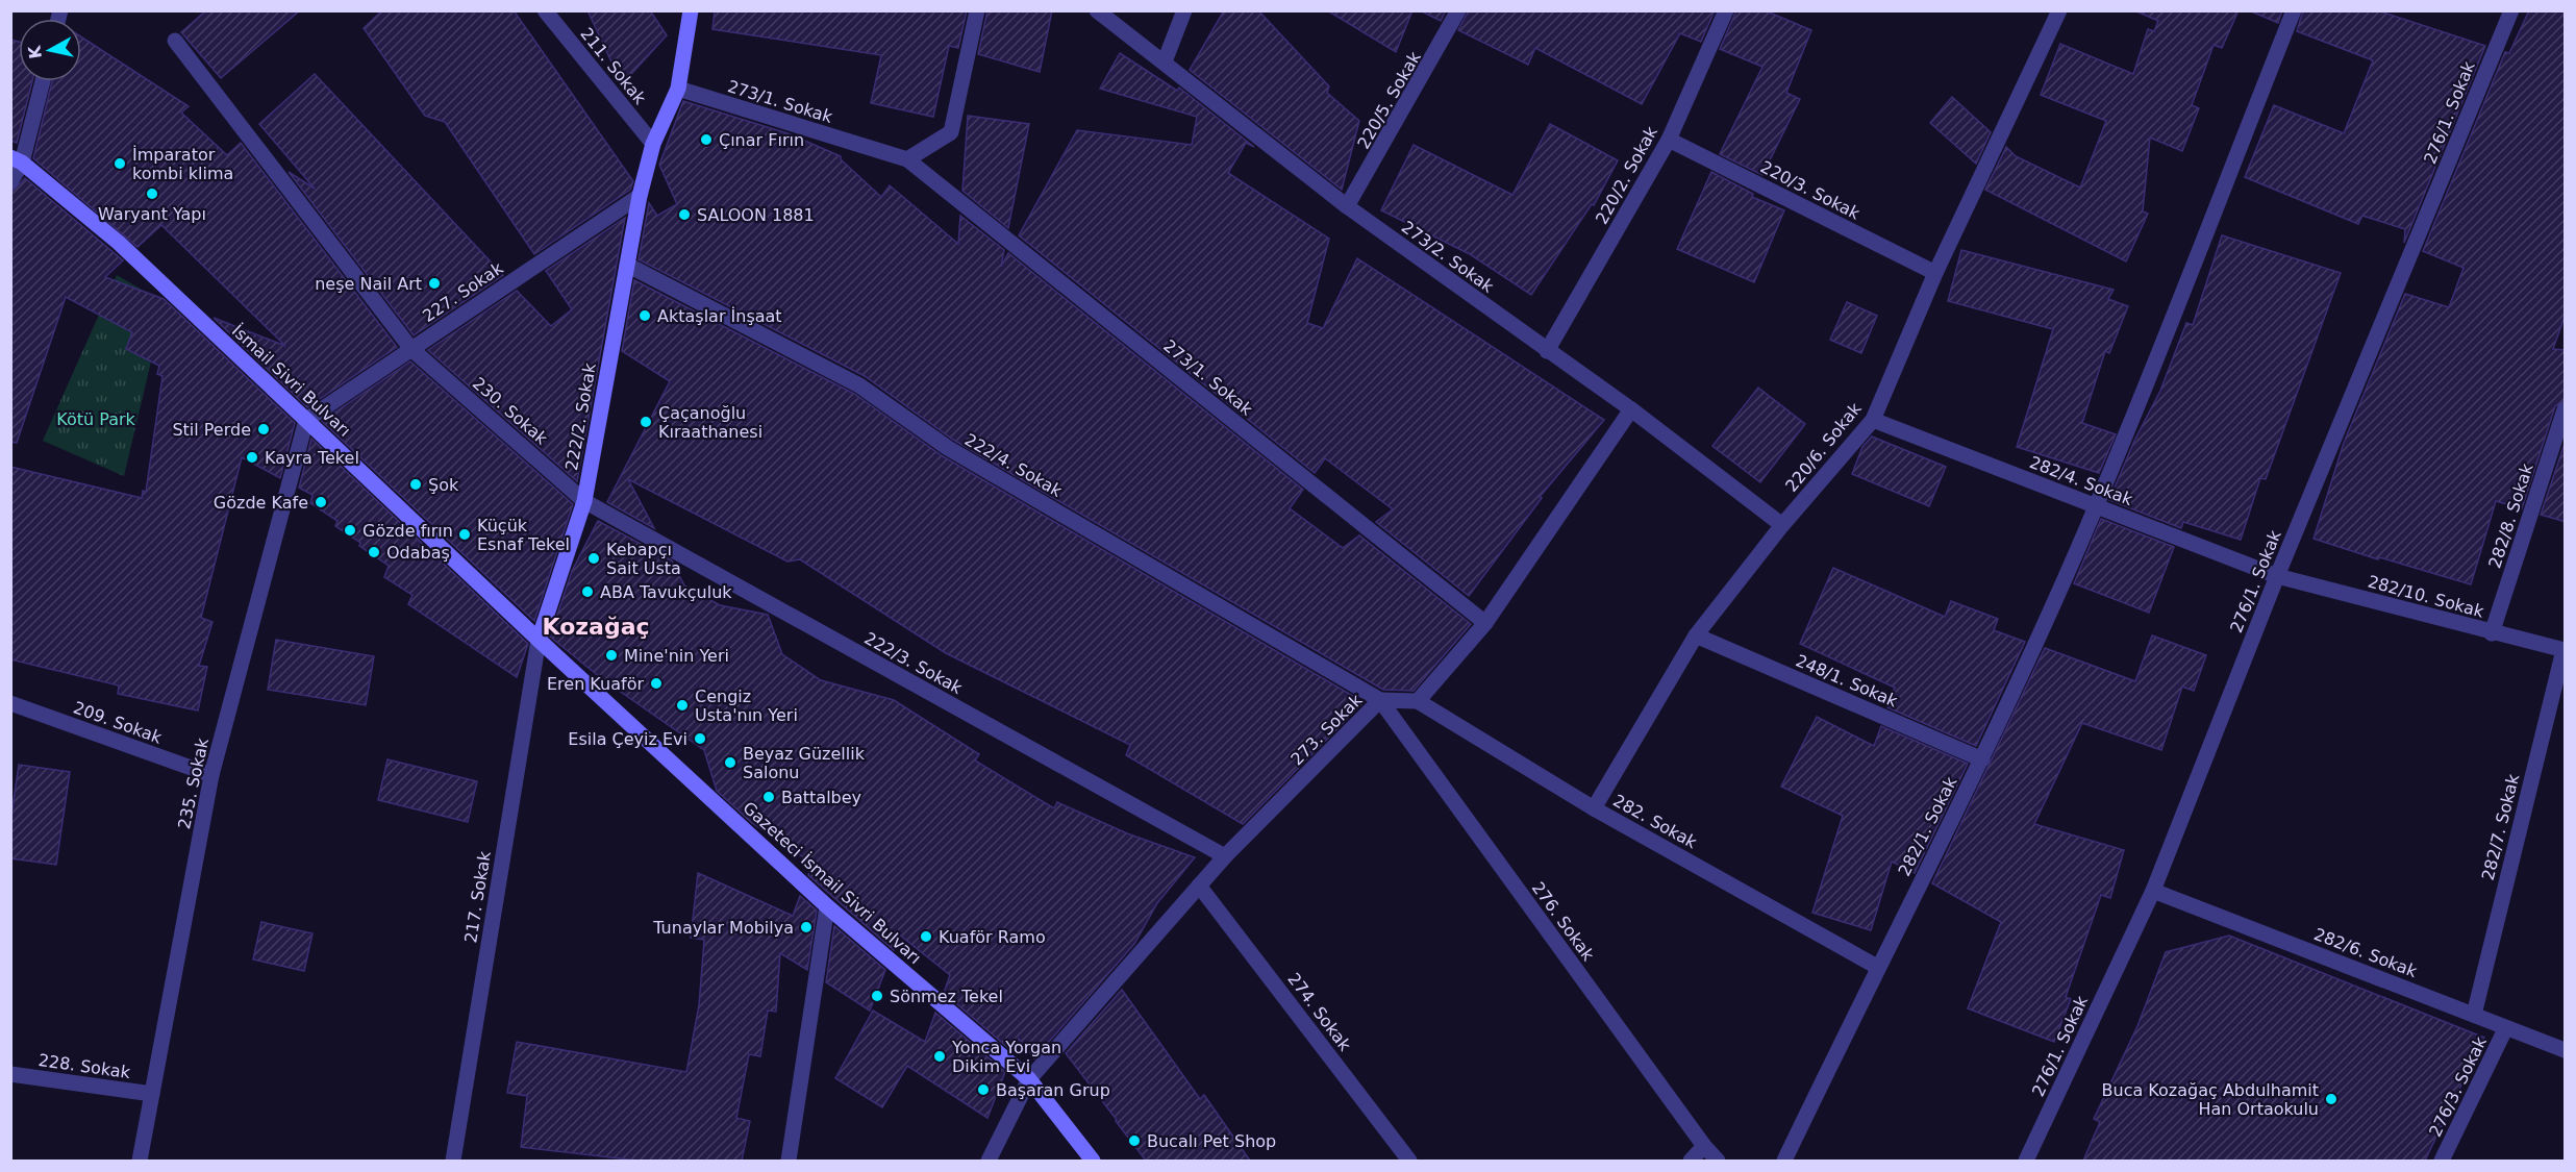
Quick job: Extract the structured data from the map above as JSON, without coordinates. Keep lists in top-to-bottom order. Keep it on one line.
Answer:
{"streets":{"main road":["İsmail Sivri Bulvarı","222/2. Sokak","Gazeteci İsmail Sivri Bulvarı"],"street":["211. Sokak","220/5. Sokak","273/1. Sokak","276/1. Sokak","220/2. Sokak","220/3. Sokak","273/2. Sokak","227. Sokak","230. Sokak","220/6. Sokak","222/4. Sokak","282/4. Sokak","282/8. Sokak","282/10. Sokak","222/3. Sokak","248/1. Sokak","209. Sokak","273. Sokak","235. Sokak","282. Sokak","282/1. Sokak","282/7. Sokak","217. Sokak","276. Sokak","282/6. Sokak","274. Sokak","228. Sokak","276/3. Sokak"]},"crossings":[["211. Sokak","222/2. Sokak"],["220/5. Sokak","273/2. Sokak"],["273/1. Sokak","222/2. Sokak"],["276/1. Sokak","282/4. Sokak"],["276/1. Sokak","282/10. Sokak"],["276/1. Sokak","282/6. Sokak"],["220/2. Sokak","220/3. Sokak"],["220/2. Sokak","273/2. Sokak"],["220/3. Sokak","220/6. Sokak"],["273/2. Sokak","220/6. Sokak"],["227. Sokak","İsmail Sivri Bulvarı"],["227. Sokak","230. Sokak"],["227. Sokak","222/2. Sokak"],["227. Sokak","235. Sokak"],["İsmail Sivri Bulvarı","222/2. Sokak"],["İsmail Sivri Bulvarı","235. Sokak"],["İsmail Sivri Bulvarı","Gazeteci İsmail Sivri Bulvarı"],["İsmail Sivri Bulvarı","217. Sokak"],["230. Sokak","222/2. Sokak"],["230. Sokak","222/3. Sokak"],["222/2. Sokak","222/4. Sokak"],["222/2. Sokak","222/3. Sokak"],["222/2. Sokak","Gazeteci İsmail Sivri Bulvarı"],["222/2. Sokak","217. Sokak"],["220/6. Sokak","282/4. Sokak"],["220/6. Sokak","248/1. Sokak"],["220/6. Sokak","282. Sokak"],["222/4. Sokak","273. Sokak"],["222/4. Sokak","276. Sokak"],["282/4. Sokak","282/10. Sokak"],["282/4. Sokak","282/1. Sokak"],["282/8. Sokak","282/10. Sokak"],["282/10. Sokak","282/7. Sokak"],["222/3. Sokak","273. Sokak"],["248/1. Sokak","282/1. Sokak"],["209. Sokak","235. Sokak"],["273. Sokak","282. Sokak"],["273. Sokak","Gazeteci İsmail Sivri Bulvarı"],["273. Sokak","276. Sokak"],["273. Sokak","274. Sokak"],["235. Sokak","228. Sokak"],["282. Sokak","282/1. Sokak"],["282/7. Sokak","282/6. Sokak"],["Gazeteci İsmail Sivri Bulvarı","217. Sokak"],["282/6. Sokak","276/3. Sokak"]],"districts":["Kozağaç"],"parks":["Kötü Park"],"places":["Çınar Fırın","İmparator kombi klima","Waryant Yapı","SALOON 1881","neşe Nail Art","Aktaşlar İnşaat","Çaçanoğlu Kıraathanesi","Stil Perde","Kayra Tekel","Şok","Gözde Kafe","Gözde fırın","Küçük Esnaf Tekel","Odabaş","Kebapçı Sait Usta","ABA Tavukçuluk","Mine'nin Yeri","Eren Kuaför","Cengiz Usta'nın Yeri","Esila Çeyiz Evi","Beyaz Güzellik Salonu","Battalbey","Tunaylar Mobilya","Kuaför Ramo","Sönmez Tekel","Yonca Yorgan Dikim Evi","Başaran Grup","Buca Kozağaç Abdulhamit Han Ortaokulu","Bucalı Pet Shop"],"north":"left"}
